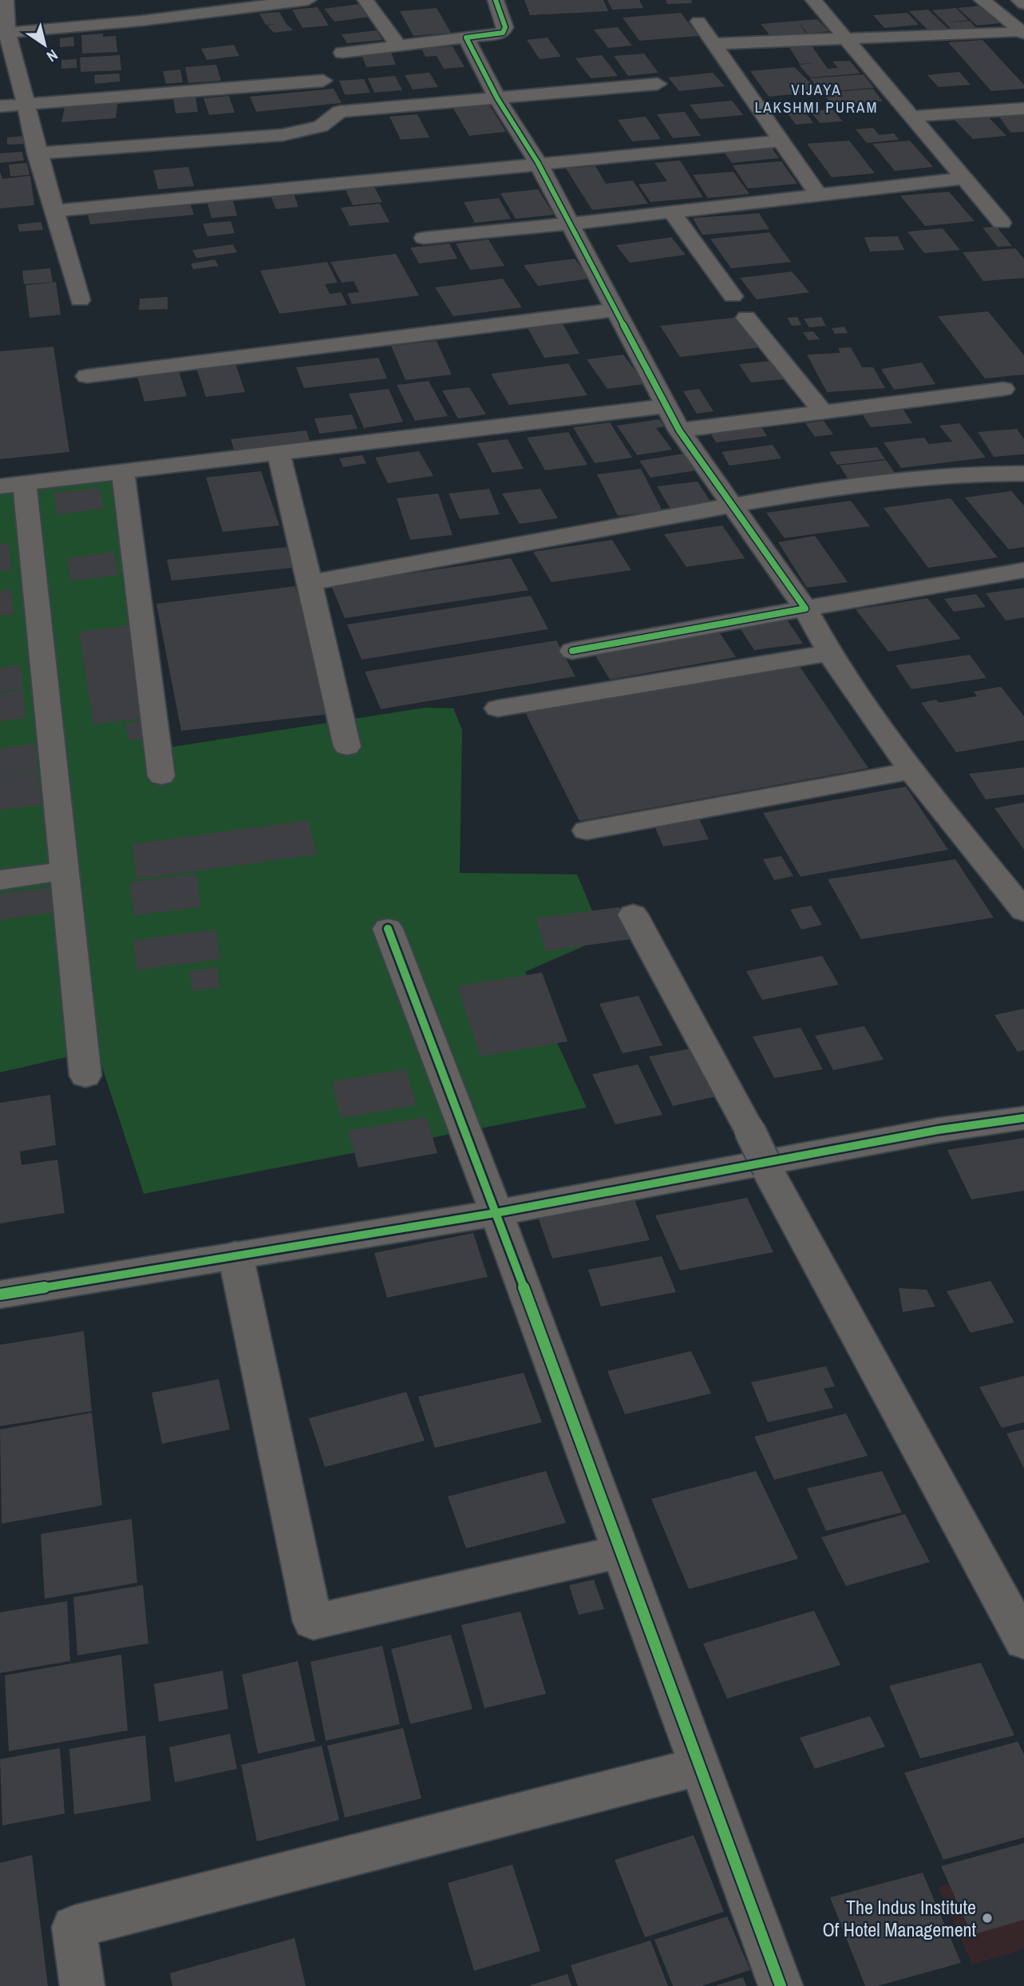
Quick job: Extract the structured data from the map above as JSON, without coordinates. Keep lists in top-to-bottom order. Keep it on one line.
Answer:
{"districts":["VIJAYA LAKSHMI PURAM"],"places":["The Indus Institute Of Hotel Management"],"north":"bottom right"}
